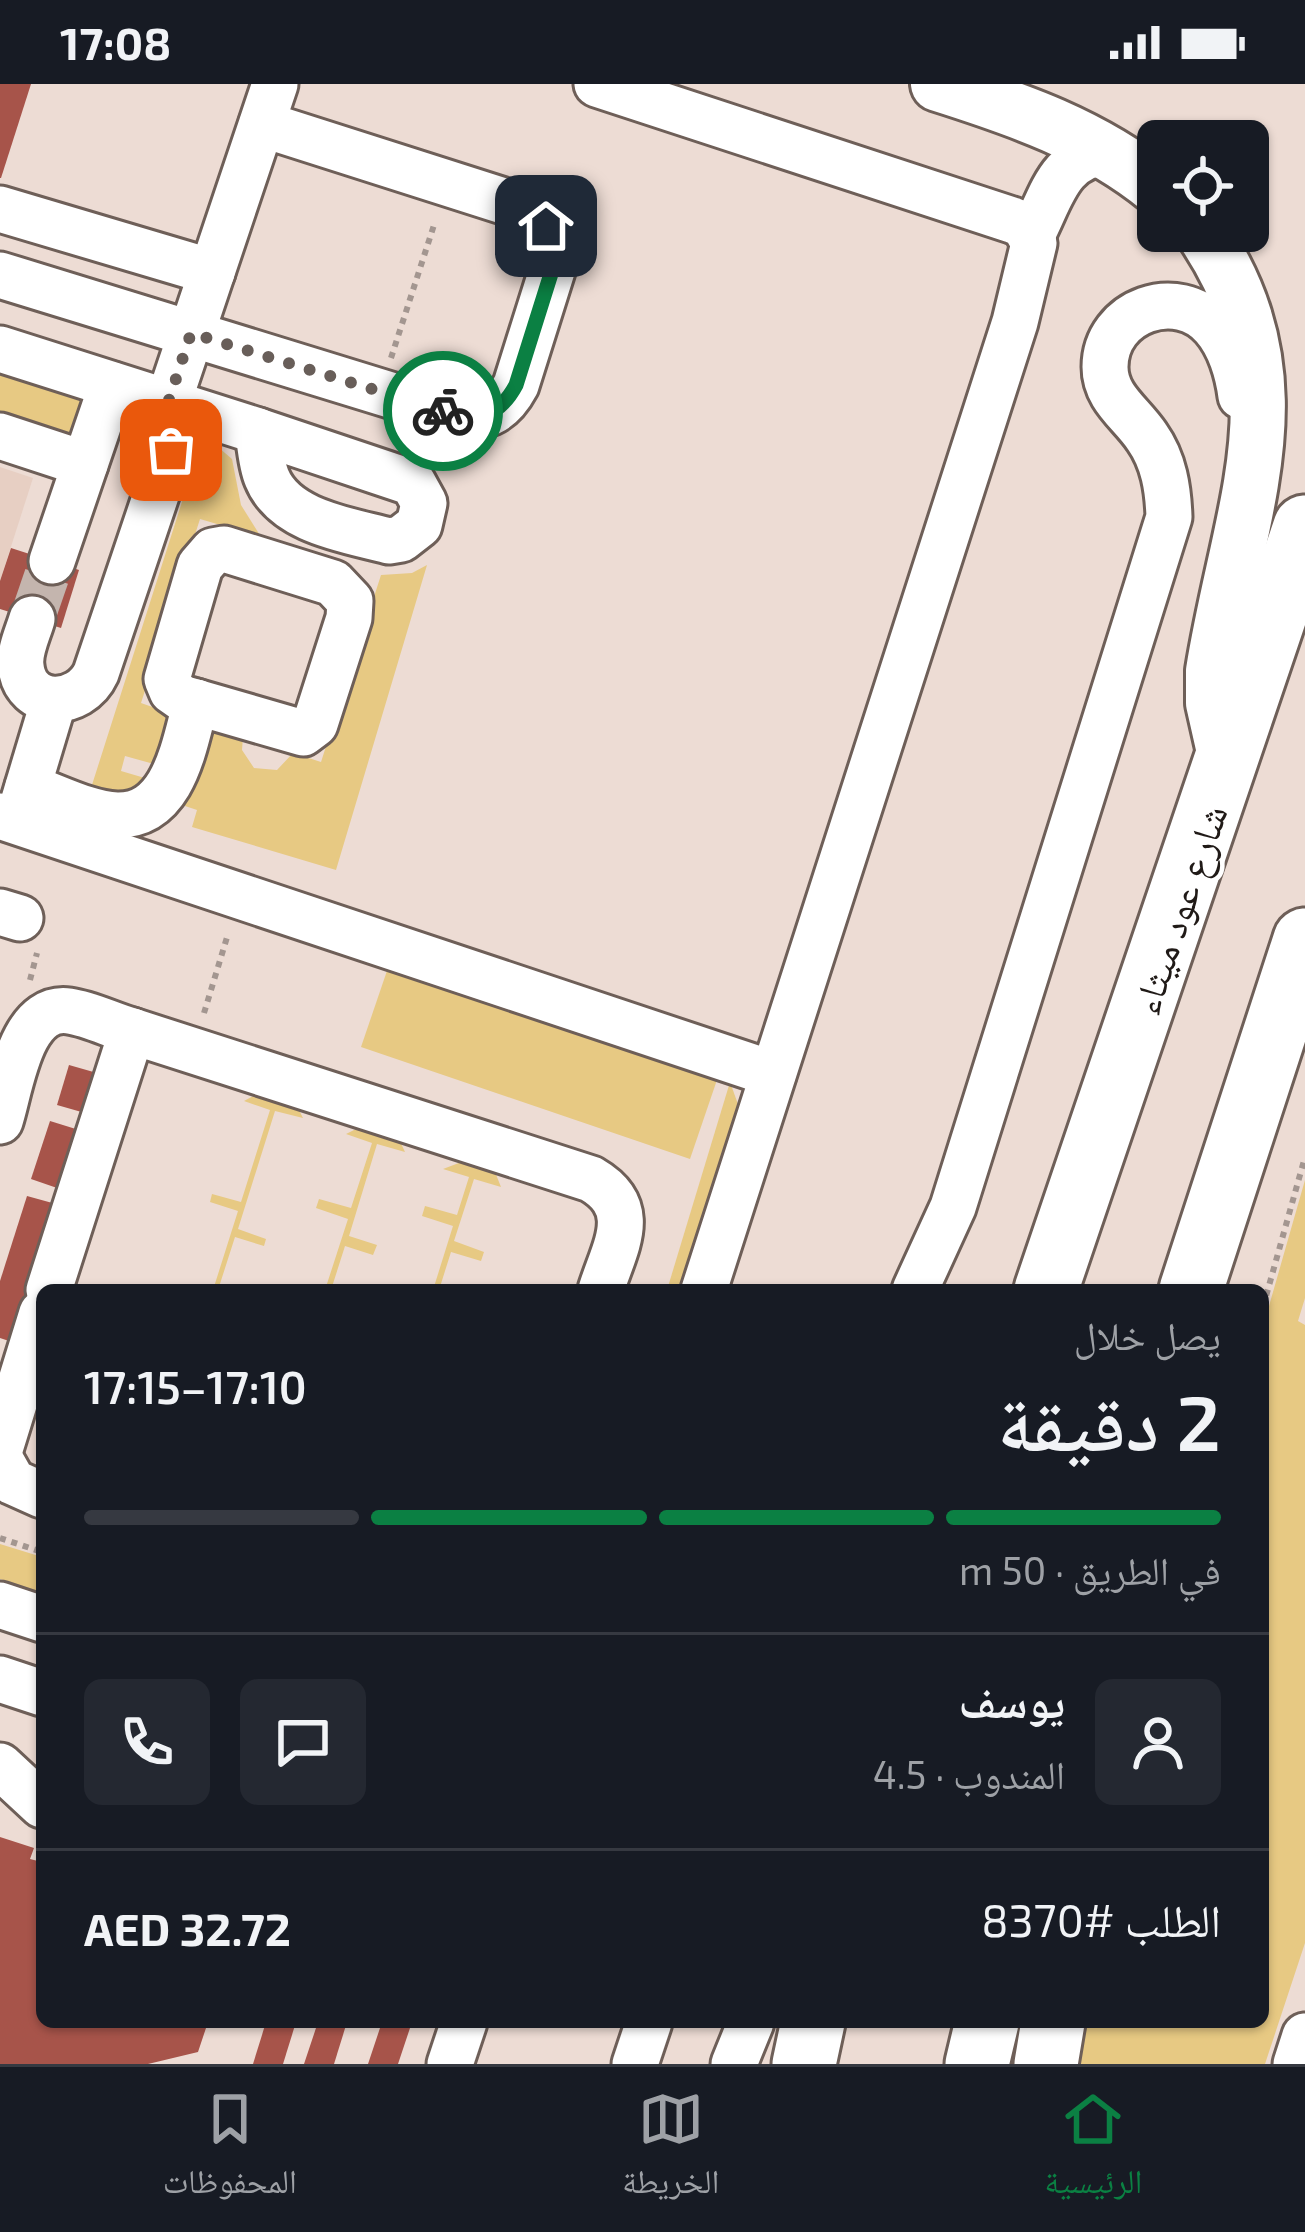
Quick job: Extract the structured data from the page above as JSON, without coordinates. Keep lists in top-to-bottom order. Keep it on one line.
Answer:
{"streets":{"highway":["شارع عود ميثاء"]},"page":{"status":"17:08","heading":["2 دقيقة","يصل خلال","17:10–17:15"],"panel":["يوسف","المندوب · 4.5","الطلب #8370","AED 32.72"],"bar":"في الطريق · 50 m","tabs":["الرئيسية","الخريطة","المحفوظات"]}}
